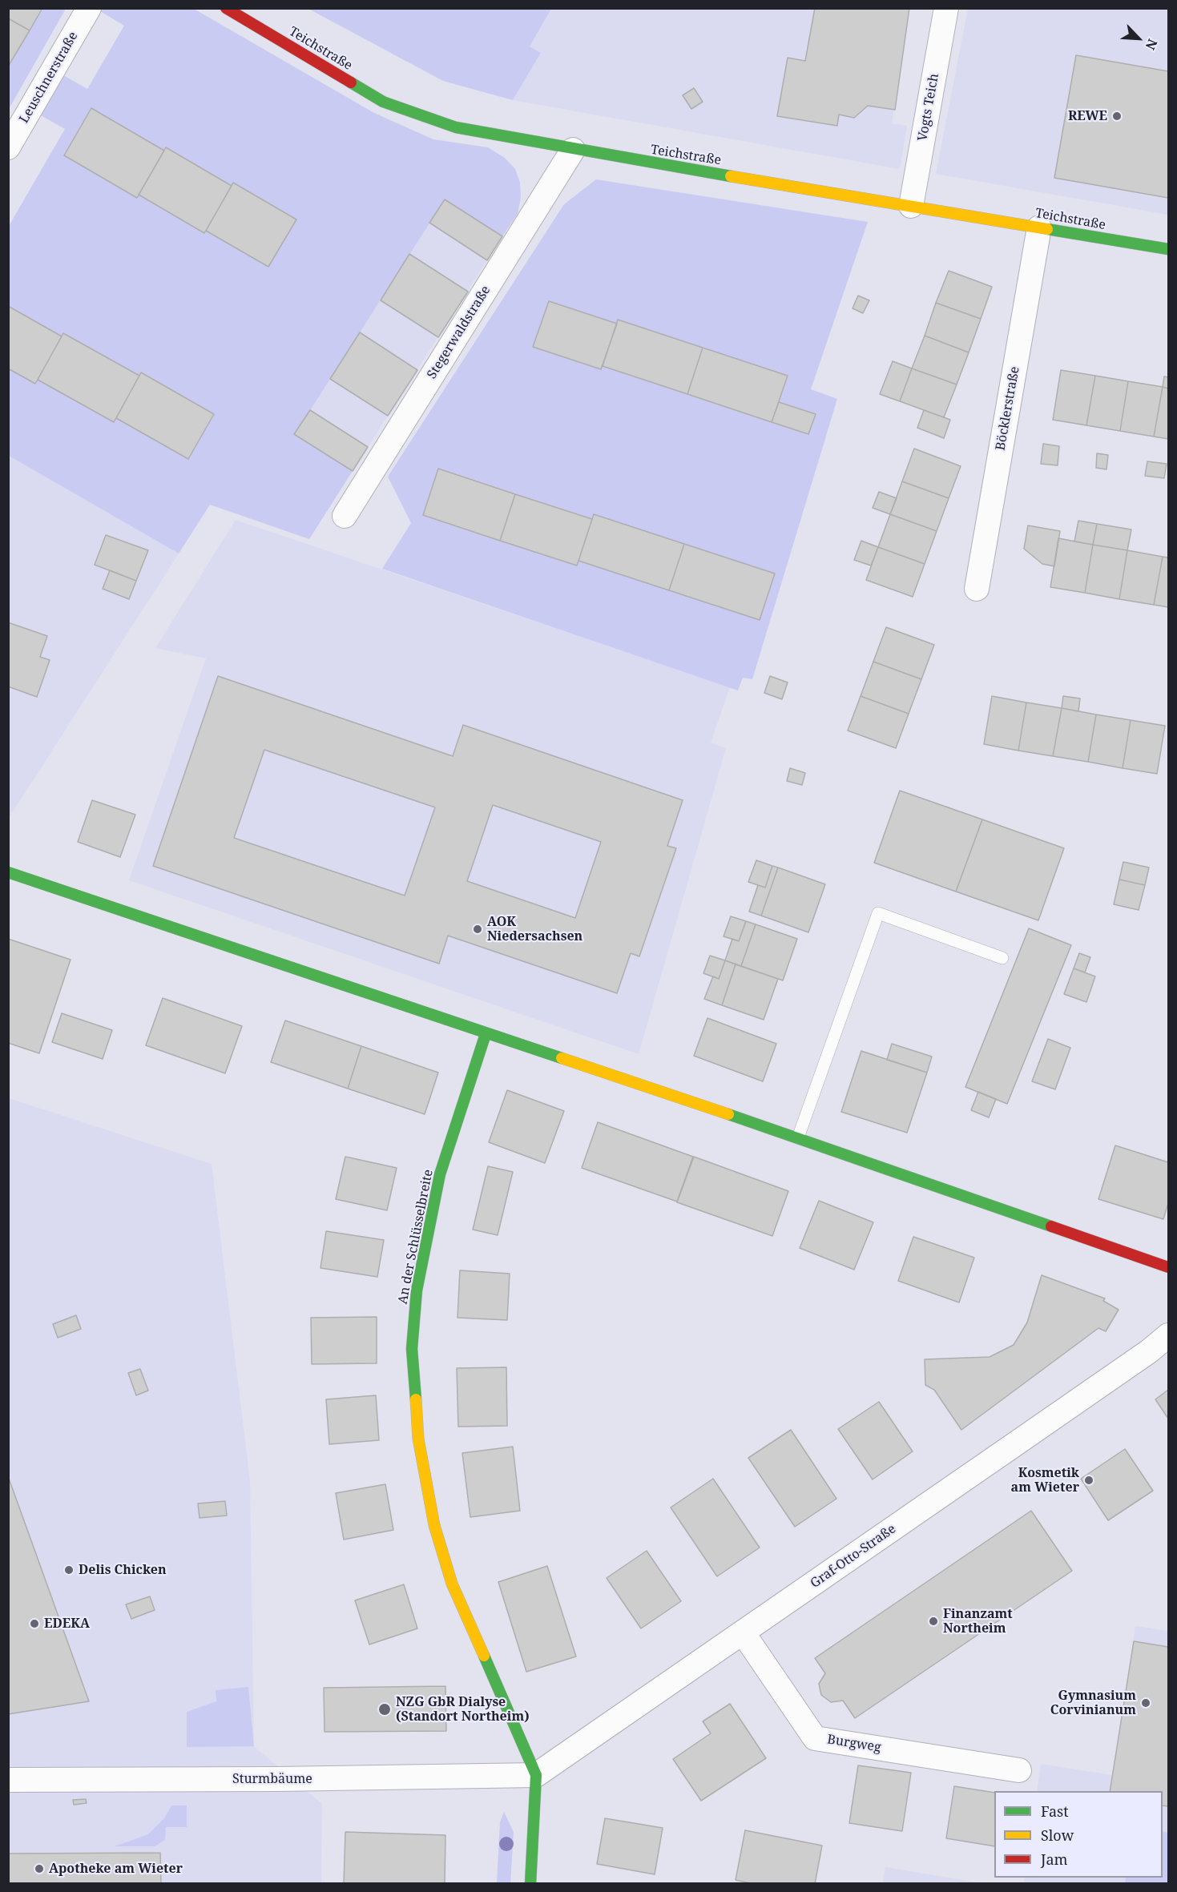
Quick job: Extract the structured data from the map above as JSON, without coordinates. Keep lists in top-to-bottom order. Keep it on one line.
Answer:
{"streets":{"street":["Teichstraße","Leuschnerstraße","Vogts Teich","Stegerwaldstraße","Böcklerstraße","An der Schlüsselbreite","Graf-Otto-Straße","Burgweg","Sturmbäume"]},"crossings":[["Teichstraße","Vogts Teich"],["Teichstraße","Stegerwaldstraße"],["Teichstraße","Böcklerstraße"],["An der Schlüsselbreite","Graf-Otto-Straße"],["An der Schlüsselbreite","Sturmbäume"],["Graf-Otto-Straße","Burgweg"],["Graf-Otto-Straße","Sturmbäume"]],"places":["REWE","AOK Niedersachsen","Kosmetik am Wieter","Delis Chicken","Finanzamt Northeim","EDEKA","Gymnasium Corvinianum","NZG GbR Dialyse (Standort Northeim)","Apotheke am Wieter"],"legend":["Fast","Slow","Jam"],"north":"bottom right"}
